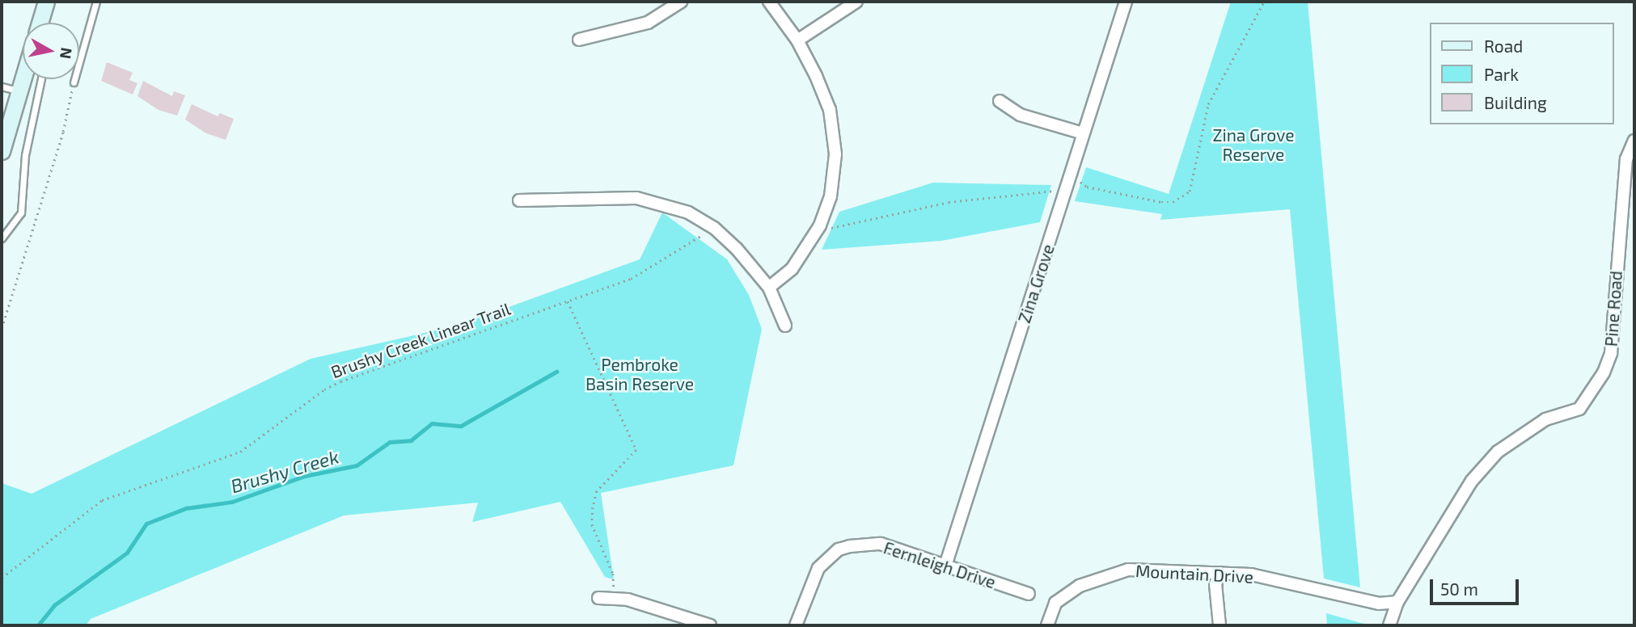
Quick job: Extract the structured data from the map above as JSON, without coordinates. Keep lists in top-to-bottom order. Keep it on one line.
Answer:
{"streets":{"street":["Zina Grove","Pine Road","Fernleigh Drive","Mountain Drive"],"path":["Brushy Creek Linear Trail"]},"crossings":[["Zina Grove","Fernleigh Drive"],["Pine Road","Mountain Drive"]],"water":["Brushy Creek"],"parks":["Zina Grove Reserve","Pembroke Basin Reserve"],"legend":["Road","Park","Building"],"scale_bar":"50 m","north":"right"}
